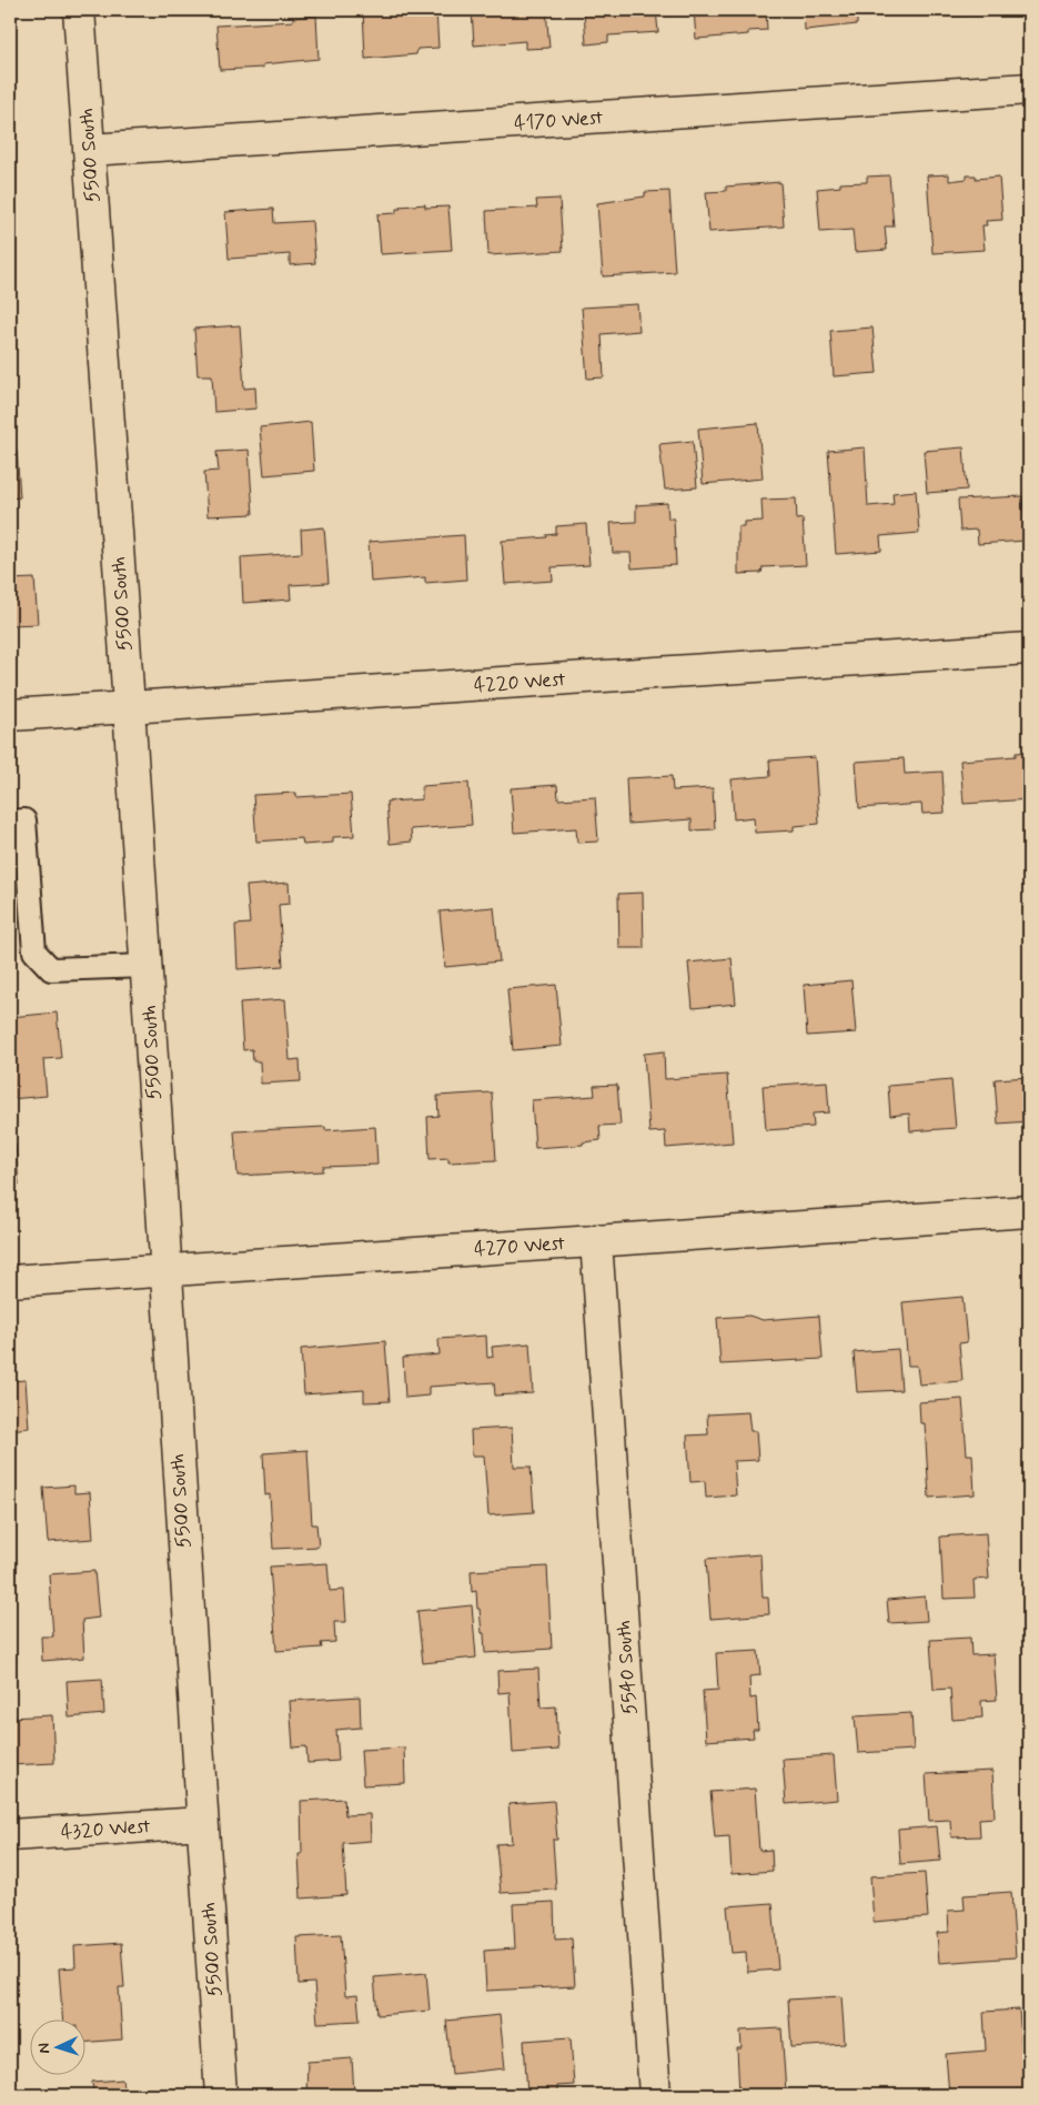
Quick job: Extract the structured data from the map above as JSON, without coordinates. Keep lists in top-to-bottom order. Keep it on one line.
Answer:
{"streets":{"street":["4170 West","5500 South","4220 West","4270 West","5540 South","4320 West"]},"crossings":[["4170 West","5500 South"],["5500 South","4220 West"],["5500 South","4270 West"],["5500 South","4320 West"],["4270 West","5540 South"]],"north":"left"}
